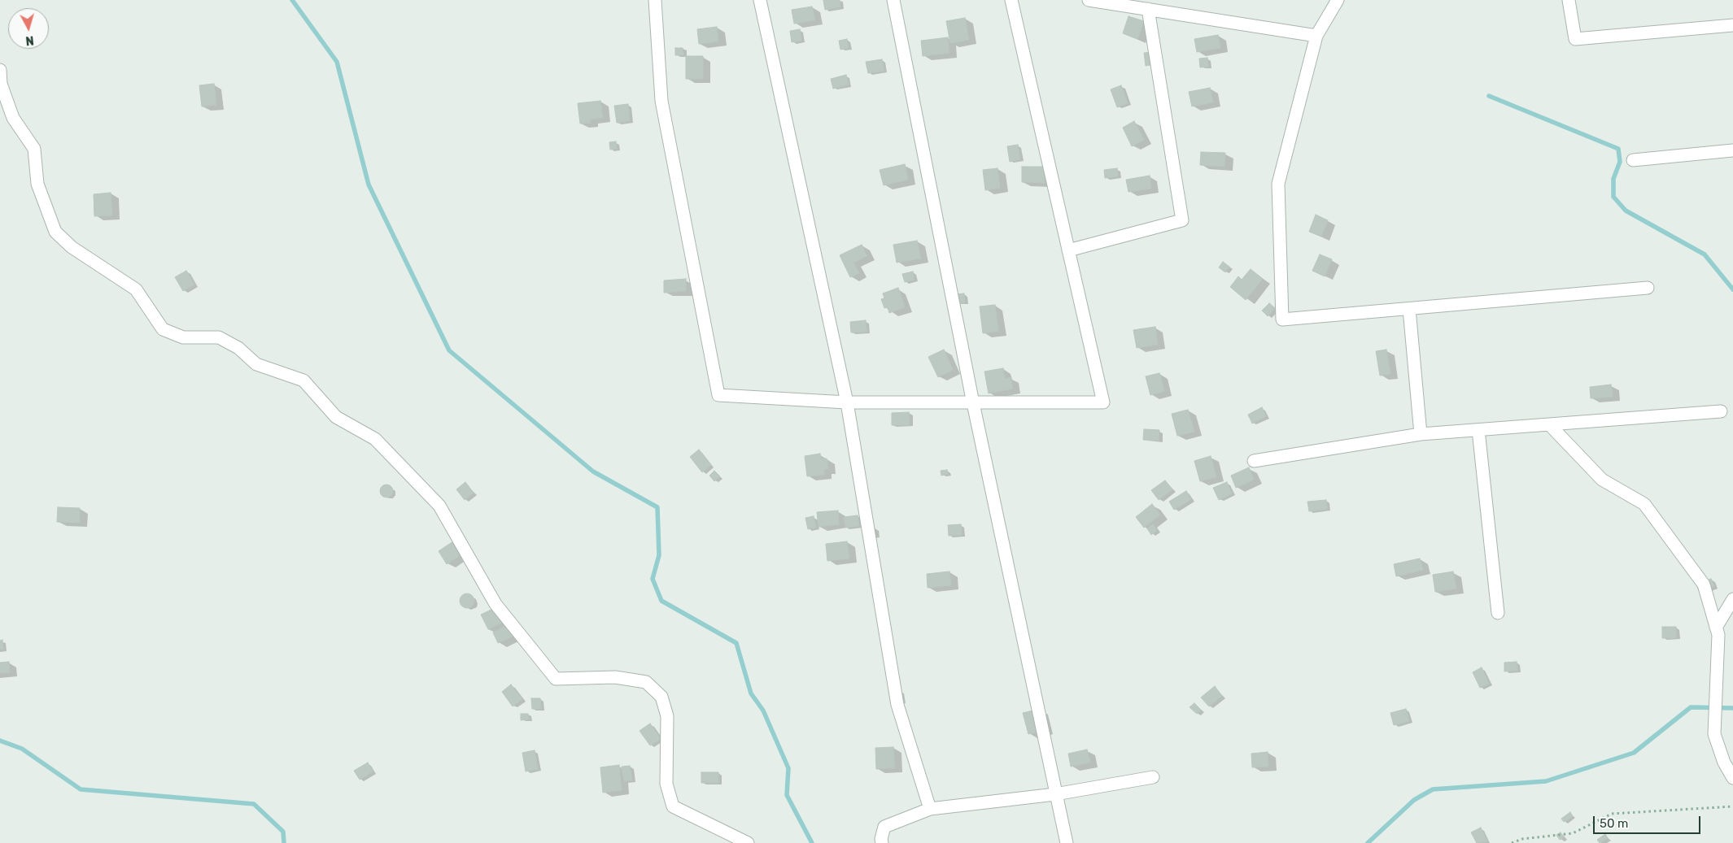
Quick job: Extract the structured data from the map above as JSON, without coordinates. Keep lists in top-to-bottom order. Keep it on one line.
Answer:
{"scale_bar":"50 m","north":"bottom"}
